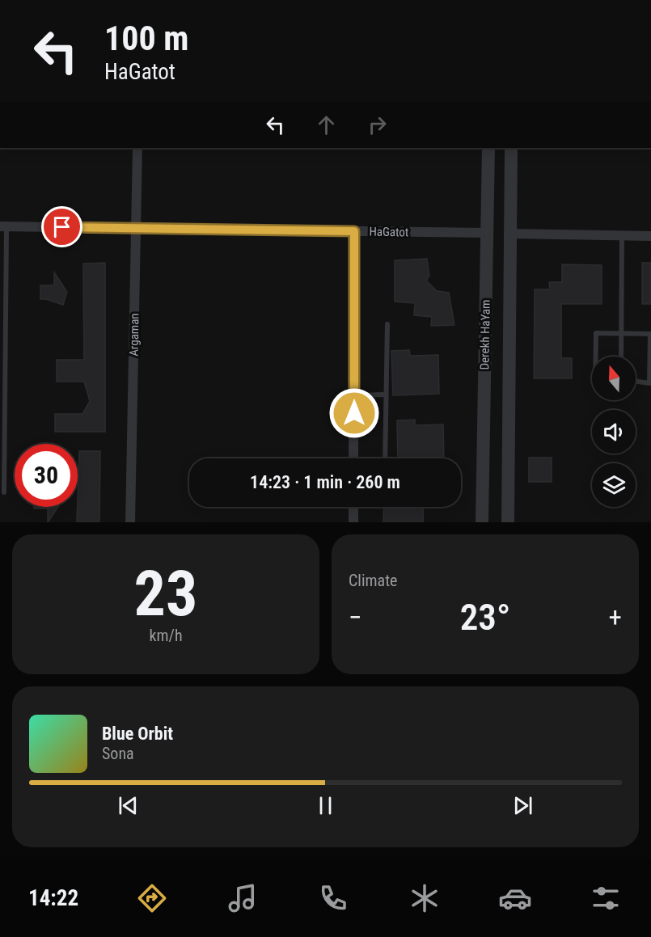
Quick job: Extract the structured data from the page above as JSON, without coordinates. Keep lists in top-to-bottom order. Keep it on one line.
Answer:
{"streets":{"street":["HaGatot","Argaman","Derekh HaYam"]},"crossings":[["HaGatot","Argaman"],["HaGatot","Derekh HaYam"]],"north":"top","page":{"turn":["100 m","HaGatot"],"limit":"30","trip":"14:23 · 1 min · 260 m","tile":[["23","km/h"],"Climate"],"heat":["−","23°","+"],"song":["Blue Orbit","Sona"],"tabs":"14:22"}}
